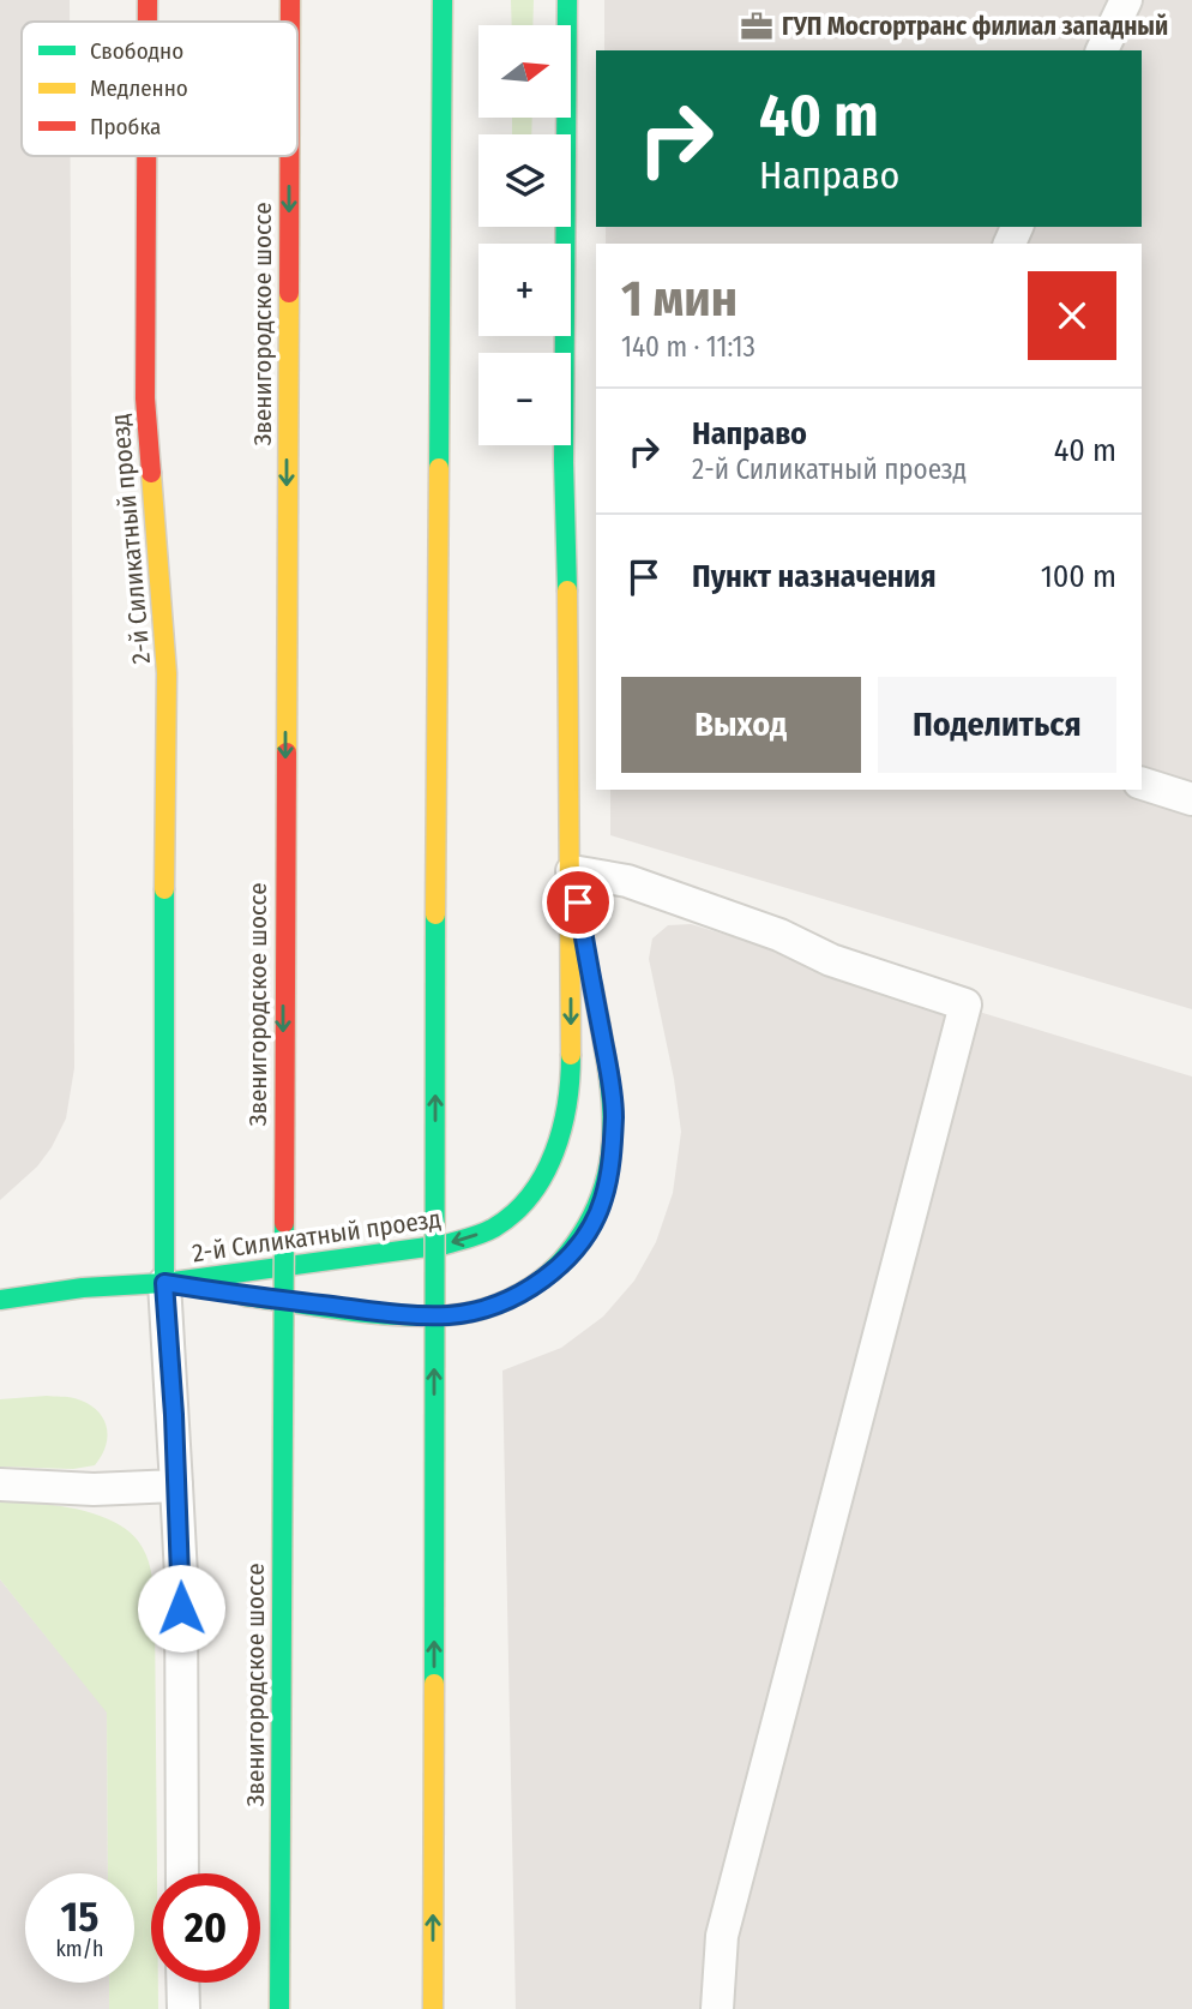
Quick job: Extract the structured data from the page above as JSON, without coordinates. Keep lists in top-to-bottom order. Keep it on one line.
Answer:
{"streets":{"main road":["Звенигородское шоссе","2-й Силикатный проезд"]},"places":{"office":["ГУП Мосгортранс филиал западный"]},"legend":["Свободно","Медленно","Пробка"],"north":"right","page":{"map_buttons":["+","−"],"turn":["40 m","Направо"],"heading":["1 мин","140 m · 11:13"],"list":[{"name":"Направо","note":"2-й Силикатный проезд","value":"40 m"},{"name":"Пункт назначения","value":"100 m"}],"buttons":["Выход","Поделиться"],"speed":"15 km/h","limit":"20"}}
